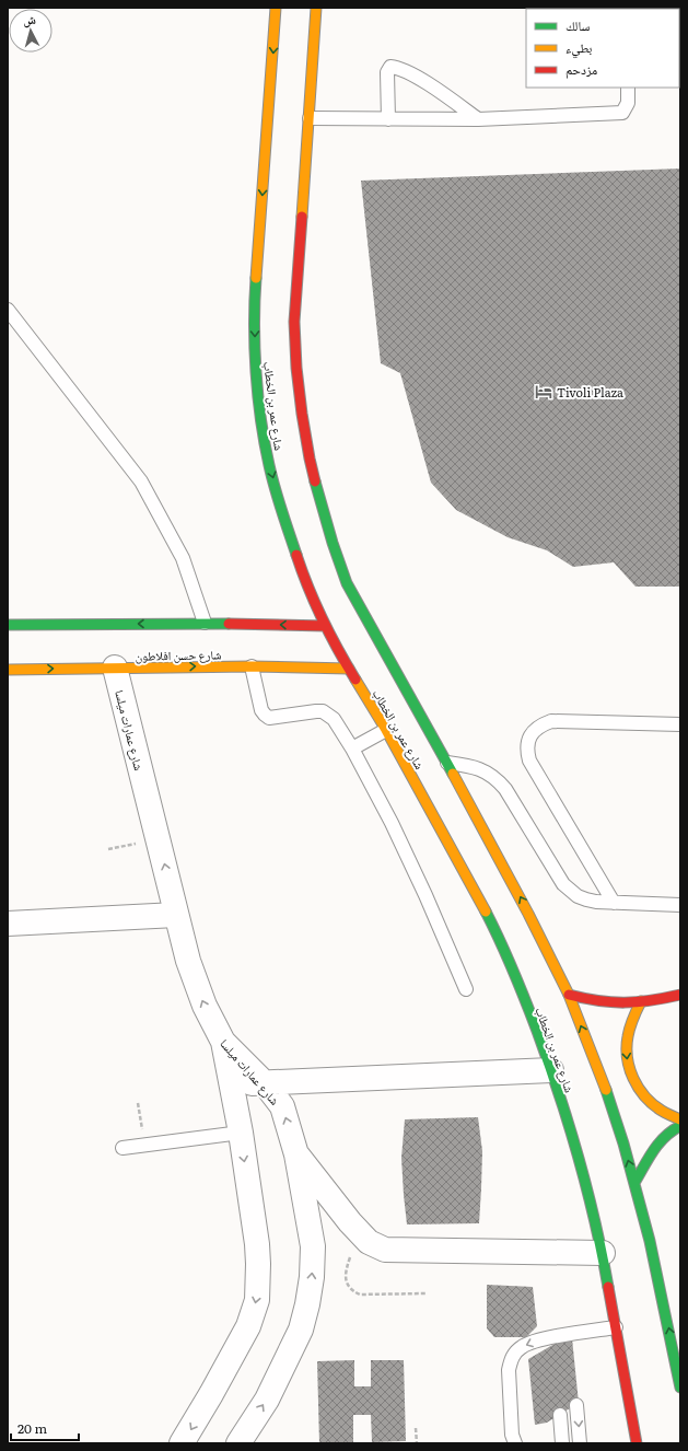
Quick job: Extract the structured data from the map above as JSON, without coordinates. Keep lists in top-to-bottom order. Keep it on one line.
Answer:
{"streets":{"street":["شارع عمر بن الخطاب","شارع حسن افلاطون","شارع عمارات ميلسا"]},"crossings":[["شارع عمر بن الخطاب","شارع حسن افلاطون"],["شارع حسن افلاطون","شارع عمارات ميلسا"]],"places":{"hotel":["Tivoli Plaza"]},"legend":["سالك","بطيء","مزدحم"],"scale_bar":"20 m","north":"top"}
